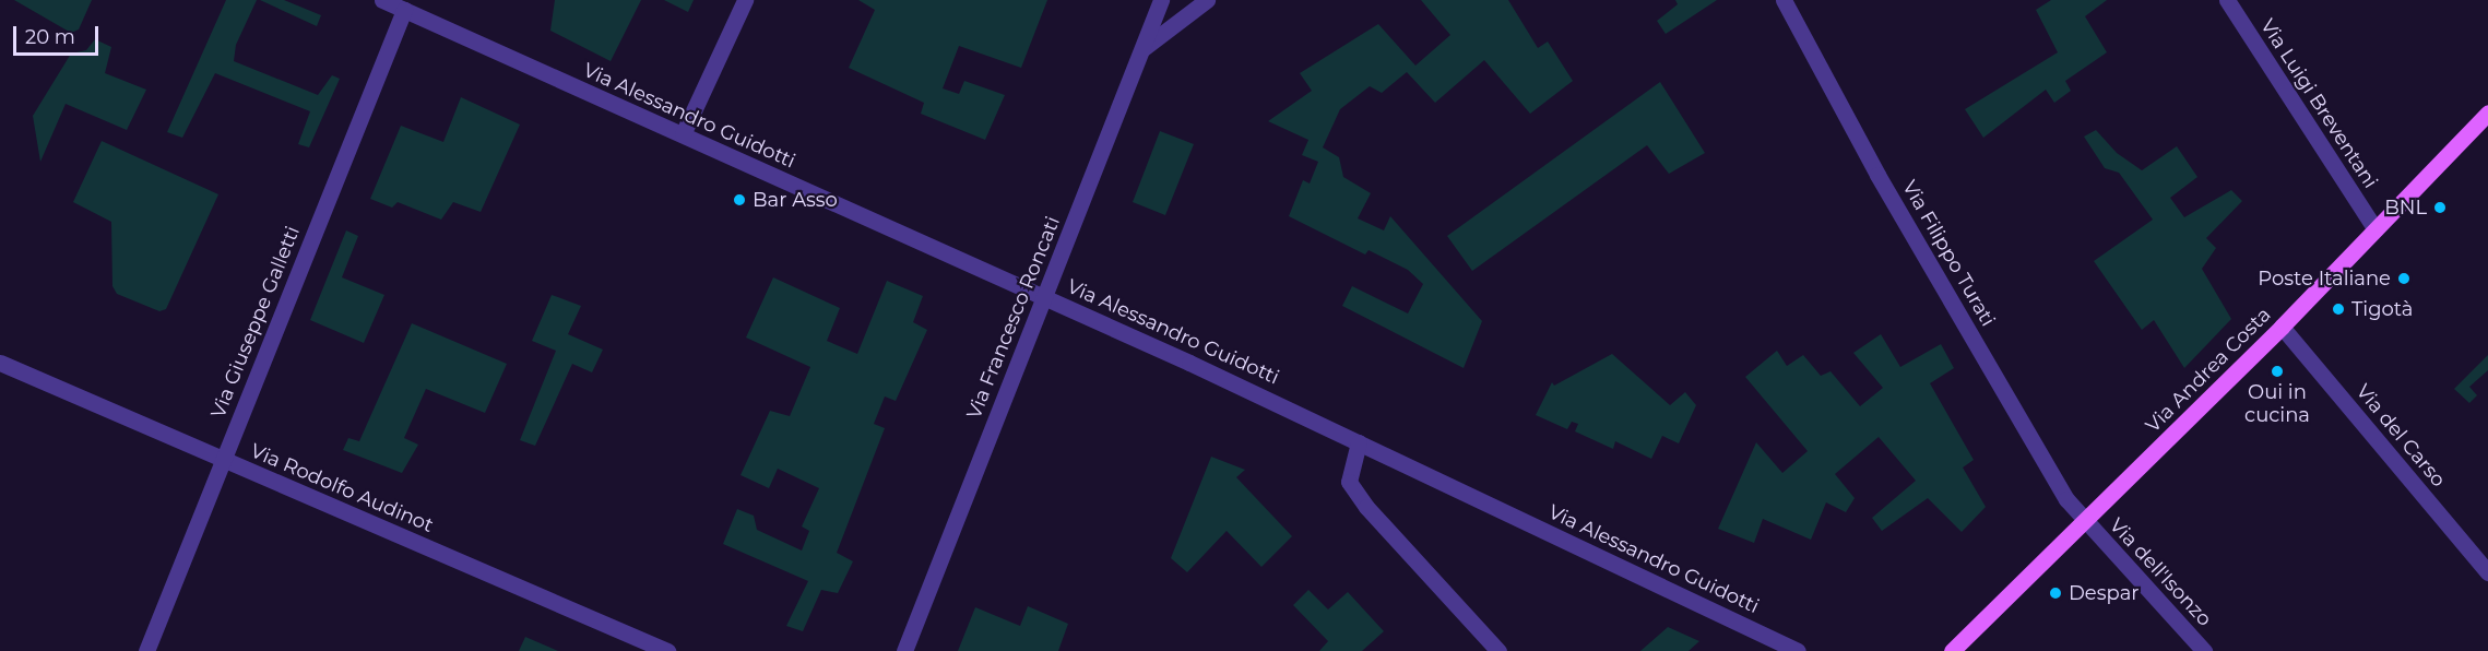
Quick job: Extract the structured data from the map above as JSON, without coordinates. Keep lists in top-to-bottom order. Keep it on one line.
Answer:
{"streets":{"main road":["Via Andrea Costa"],"street":["Via Luigi Breventani","Via Alessandro Guidotti","Via Filippo Turati","Via Francesco Roncati","Via Giuseppe Galletti","Via del Carso","Via Rodolfo Audinot","Via dell'Isonzo"]},"crossings":[["Via Luigi Breventani","Via Andrea Costa"],["Via Alessandro Guidotti","Via Francesco Roncati"],["Via Alessandro Guidotti","Via Giuseppe Galletti"],["Via Filippo Turati","Via Andrea Costa"],["Via Filippo Turati","Via dell'Isonzo"],["Via Giuseppe Galletti","Via Rodolfo Audinot"],["Via Andrea Costa","Via del Carso"],["Via Andrea Costa","Via dell'Isonzo"]],"places":["Bar Asso","BNL","Poste Italiane","Tigotà","Oui in cucina","Despar"],"scale_bar":"20 m"}
